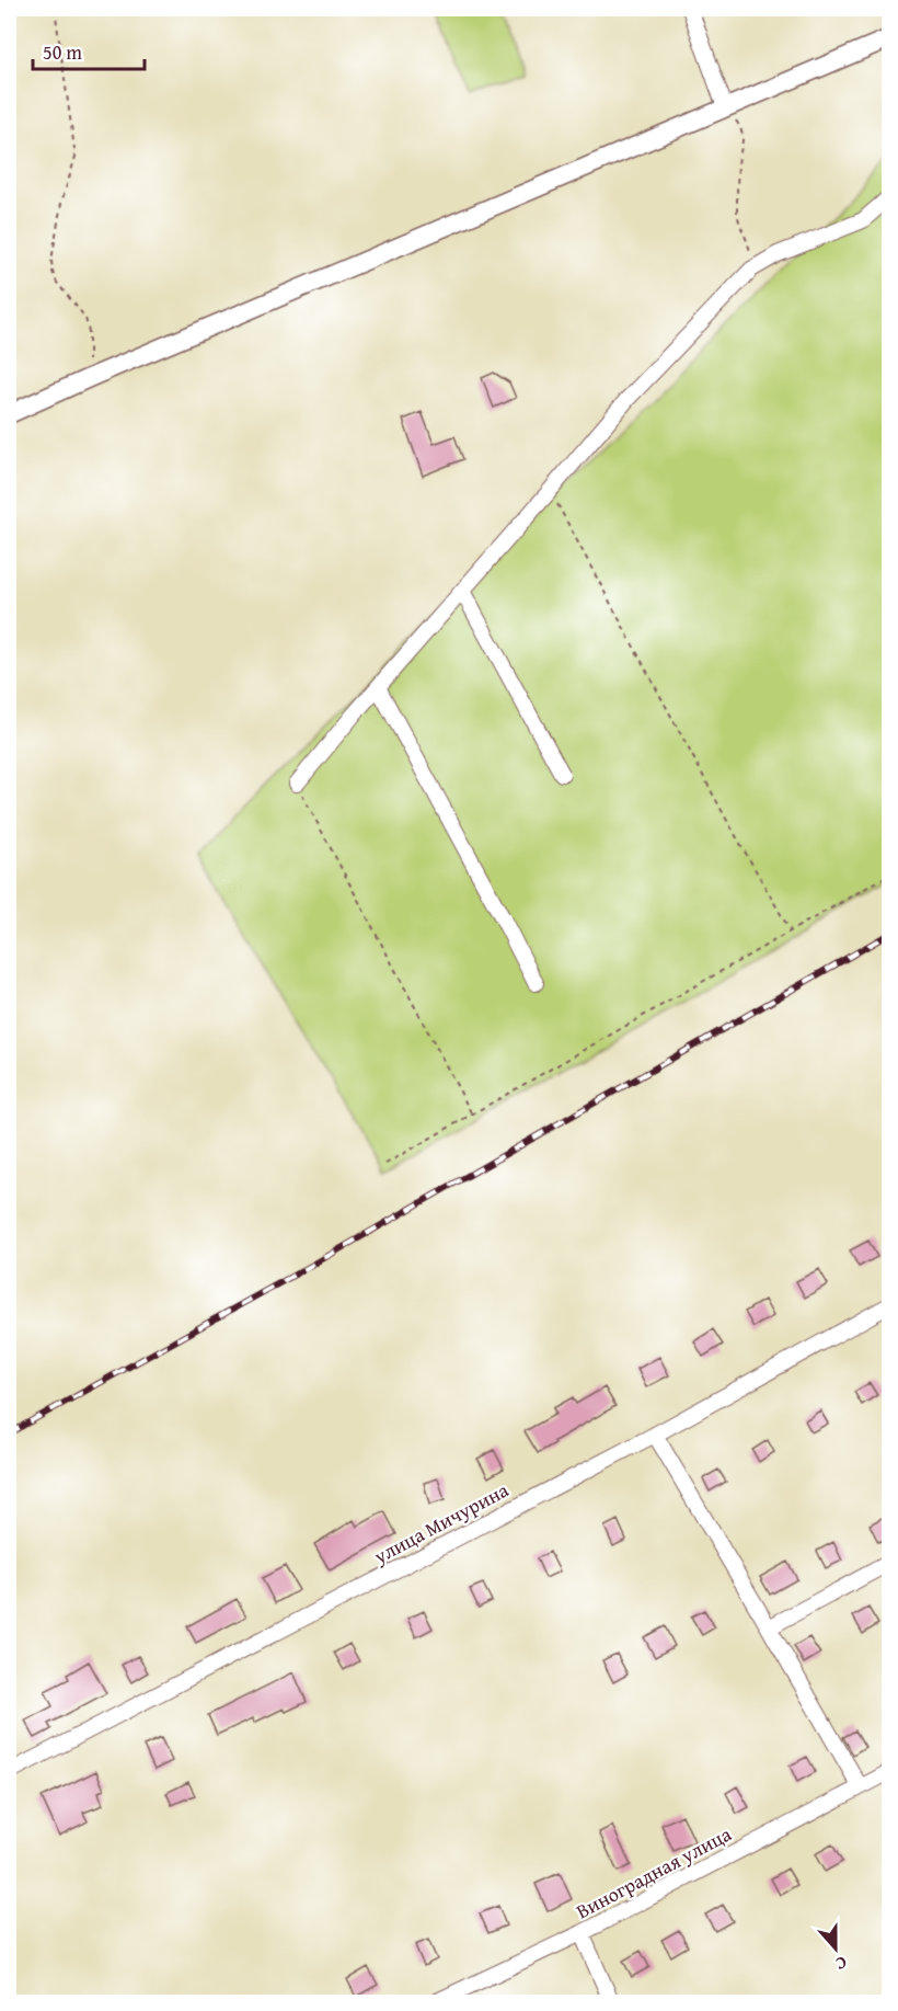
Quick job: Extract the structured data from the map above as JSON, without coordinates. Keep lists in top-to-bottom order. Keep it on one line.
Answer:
{"streets":{"street":["улица Мичурина","Виноградная улица"]},"scale_bar":"50 m","north":"bottom"}
